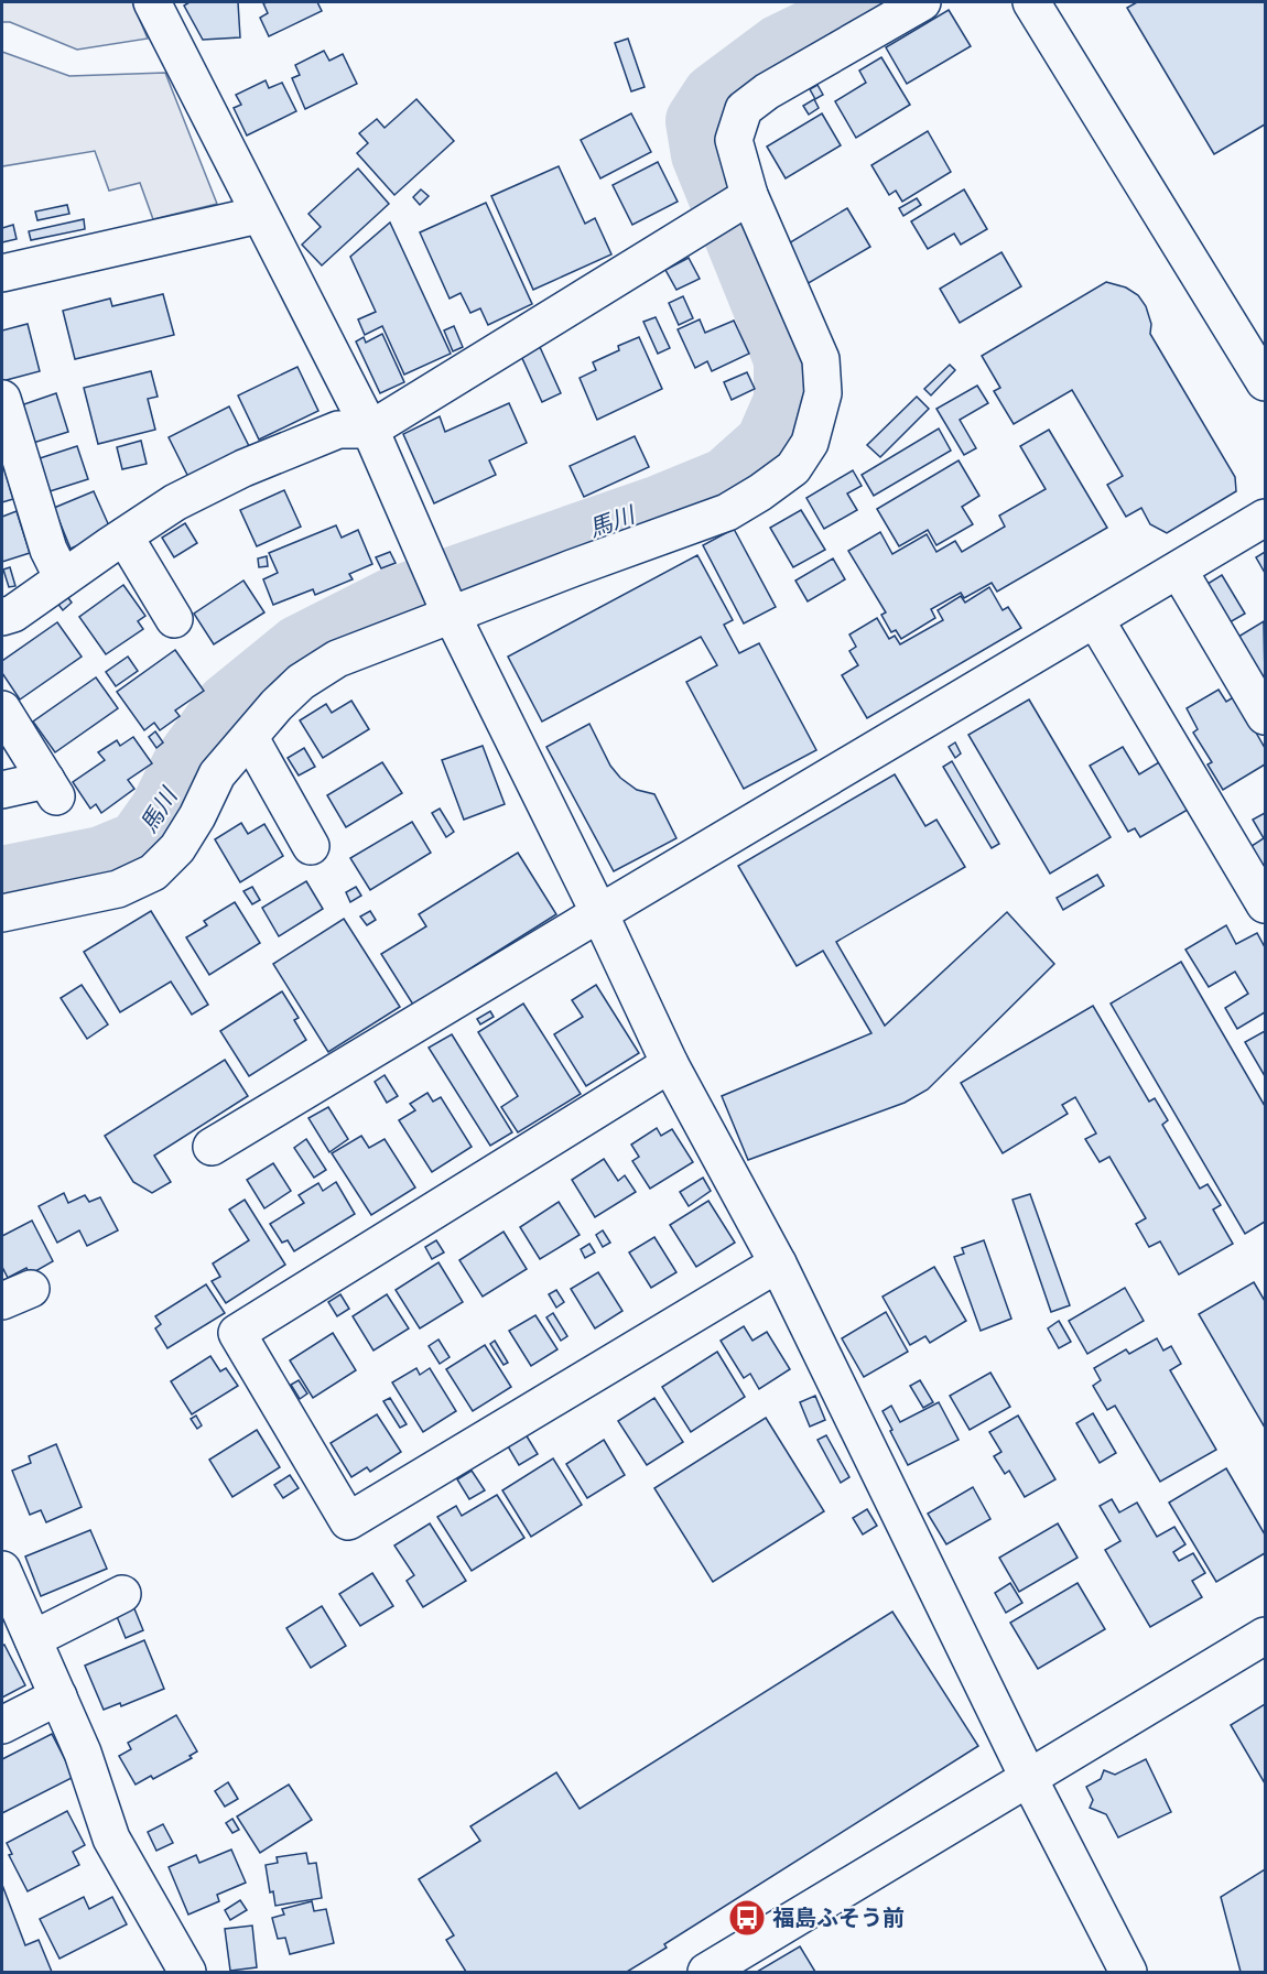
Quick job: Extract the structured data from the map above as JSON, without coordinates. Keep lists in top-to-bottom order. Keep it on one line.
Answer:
{"water":["馬川"],"places":{"bus stop":["福島ふそう前"]}}
